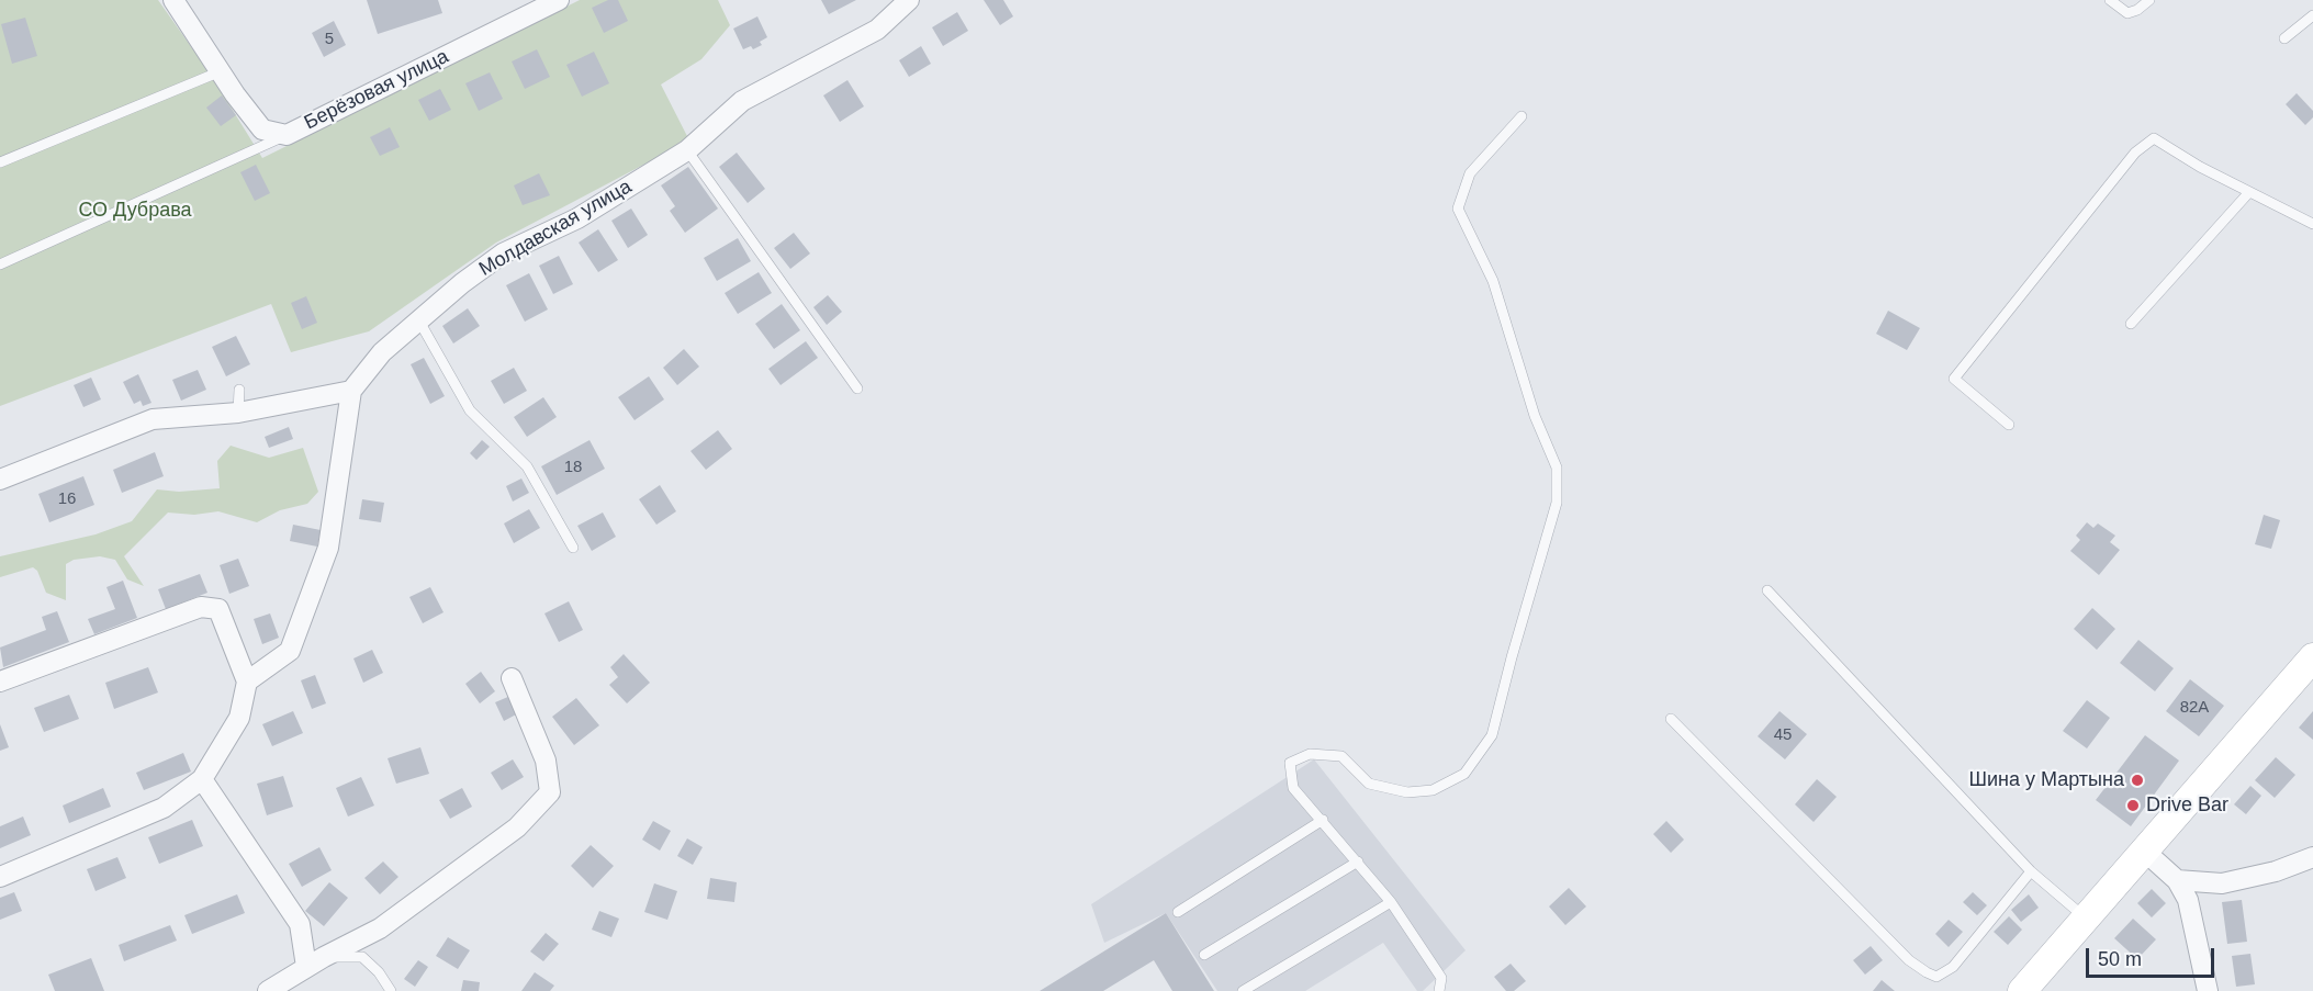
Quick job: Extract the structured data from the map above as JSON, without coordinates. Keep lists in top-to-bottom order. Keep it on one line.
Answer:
{"streets":{"street":["Берёзовая улица","Молдавская улица"]},"parks":["СО Дубрава"],"places":["Шина у Мартына","Drive Bar"],"house_numbers":["5","18","16","82А","45"],"scale_bar":"50 m"}
